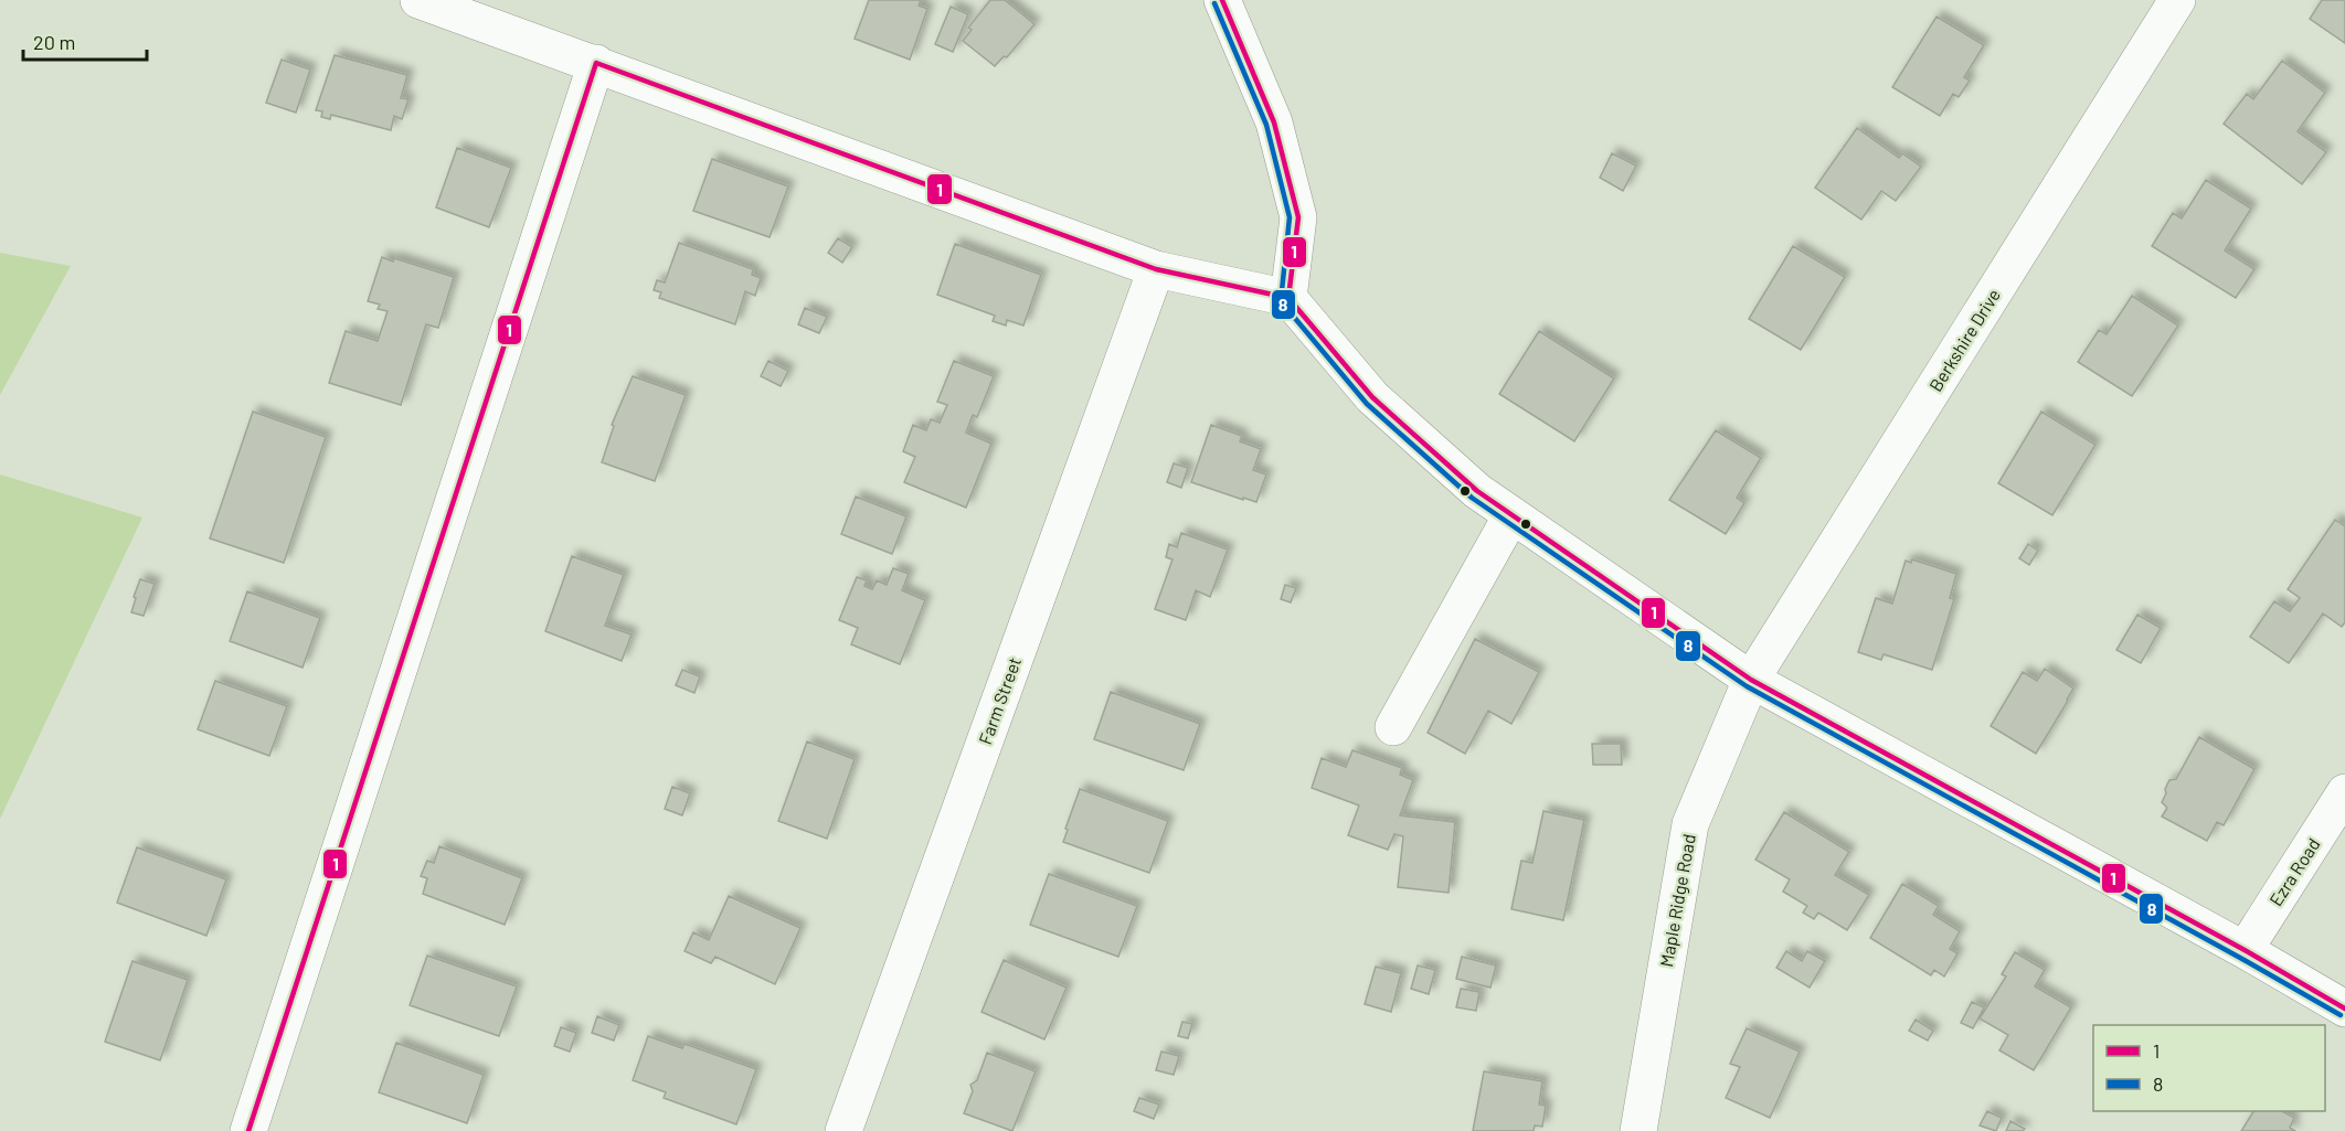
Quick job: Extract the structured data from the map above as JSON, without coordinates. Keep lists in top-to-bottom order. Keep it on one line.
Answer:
{"streets":{"street":["Berkshire Drive","Farm Street","Ezra Road","Maple Ridge Road"]},"crossings":[["Berkshire Drive","Maple Ridge Road"]],"lines":["transit line 1","transit line 8"],"legend":["1","8"],"scale_bar":"20 m"}
